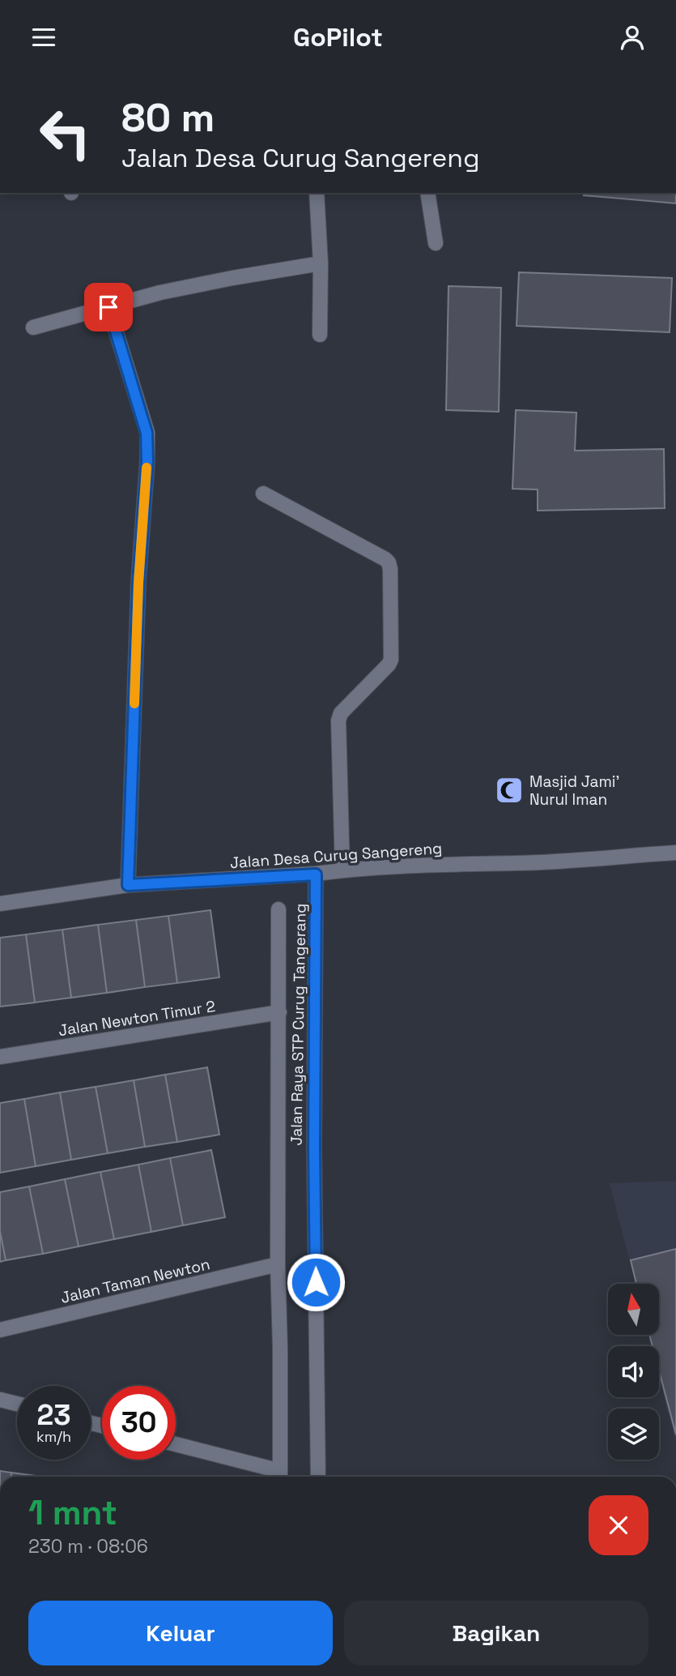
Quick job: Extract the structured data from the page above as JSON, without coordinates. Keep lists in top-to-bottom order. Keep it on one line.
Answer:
{"streets":{"street":["Jalan Desa Curug Sangereng","Jalan Newton Timur 2","Jalan Raya STP Curug Tangerang","Jalan Taman Newton"]},"crossings":[["Jalan Desa Curug Sangereng","Jalan Raya STP Curug Tangerang"]],"places":{"mosque":["Masjid Jami' Nurul Iman"]},"north":"top","page":{"header":"GoPilot","turn":["80 m","Jalan Desa Curug Sangereng"],"speed":"23 km/h","limit":"30","heading":["1 mnt","230 m · 08:06"],"buttons":["Keluar","Bagikan"]}}
